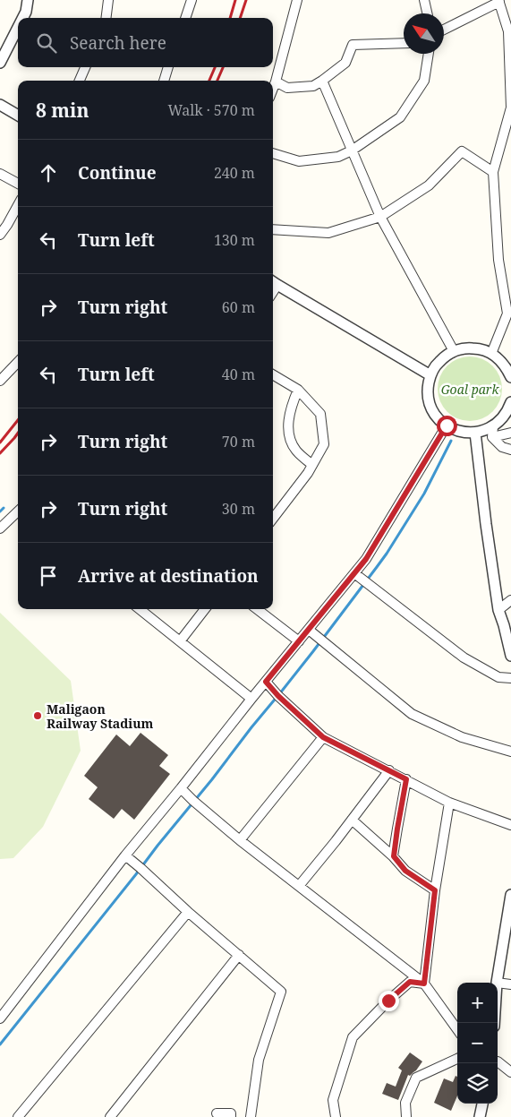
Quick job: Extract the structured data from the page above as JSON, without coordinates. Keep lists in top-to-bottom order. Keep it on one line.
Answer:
{"parks":["Goal park"],"places":["Maligaon Railway Stadium"],"north":"top left","page":{"search":"Search here","heading":["8 min","Walk · 570 m"],"list":[["Continue","240 m"],["Turn left","130 m"],["Turn right","60 m"],["Turn left","40 m"],["Turn right","70 m"],["Turn right","30 m"],"Arrive at destination"],"map_buttons":["+","−"]}}
